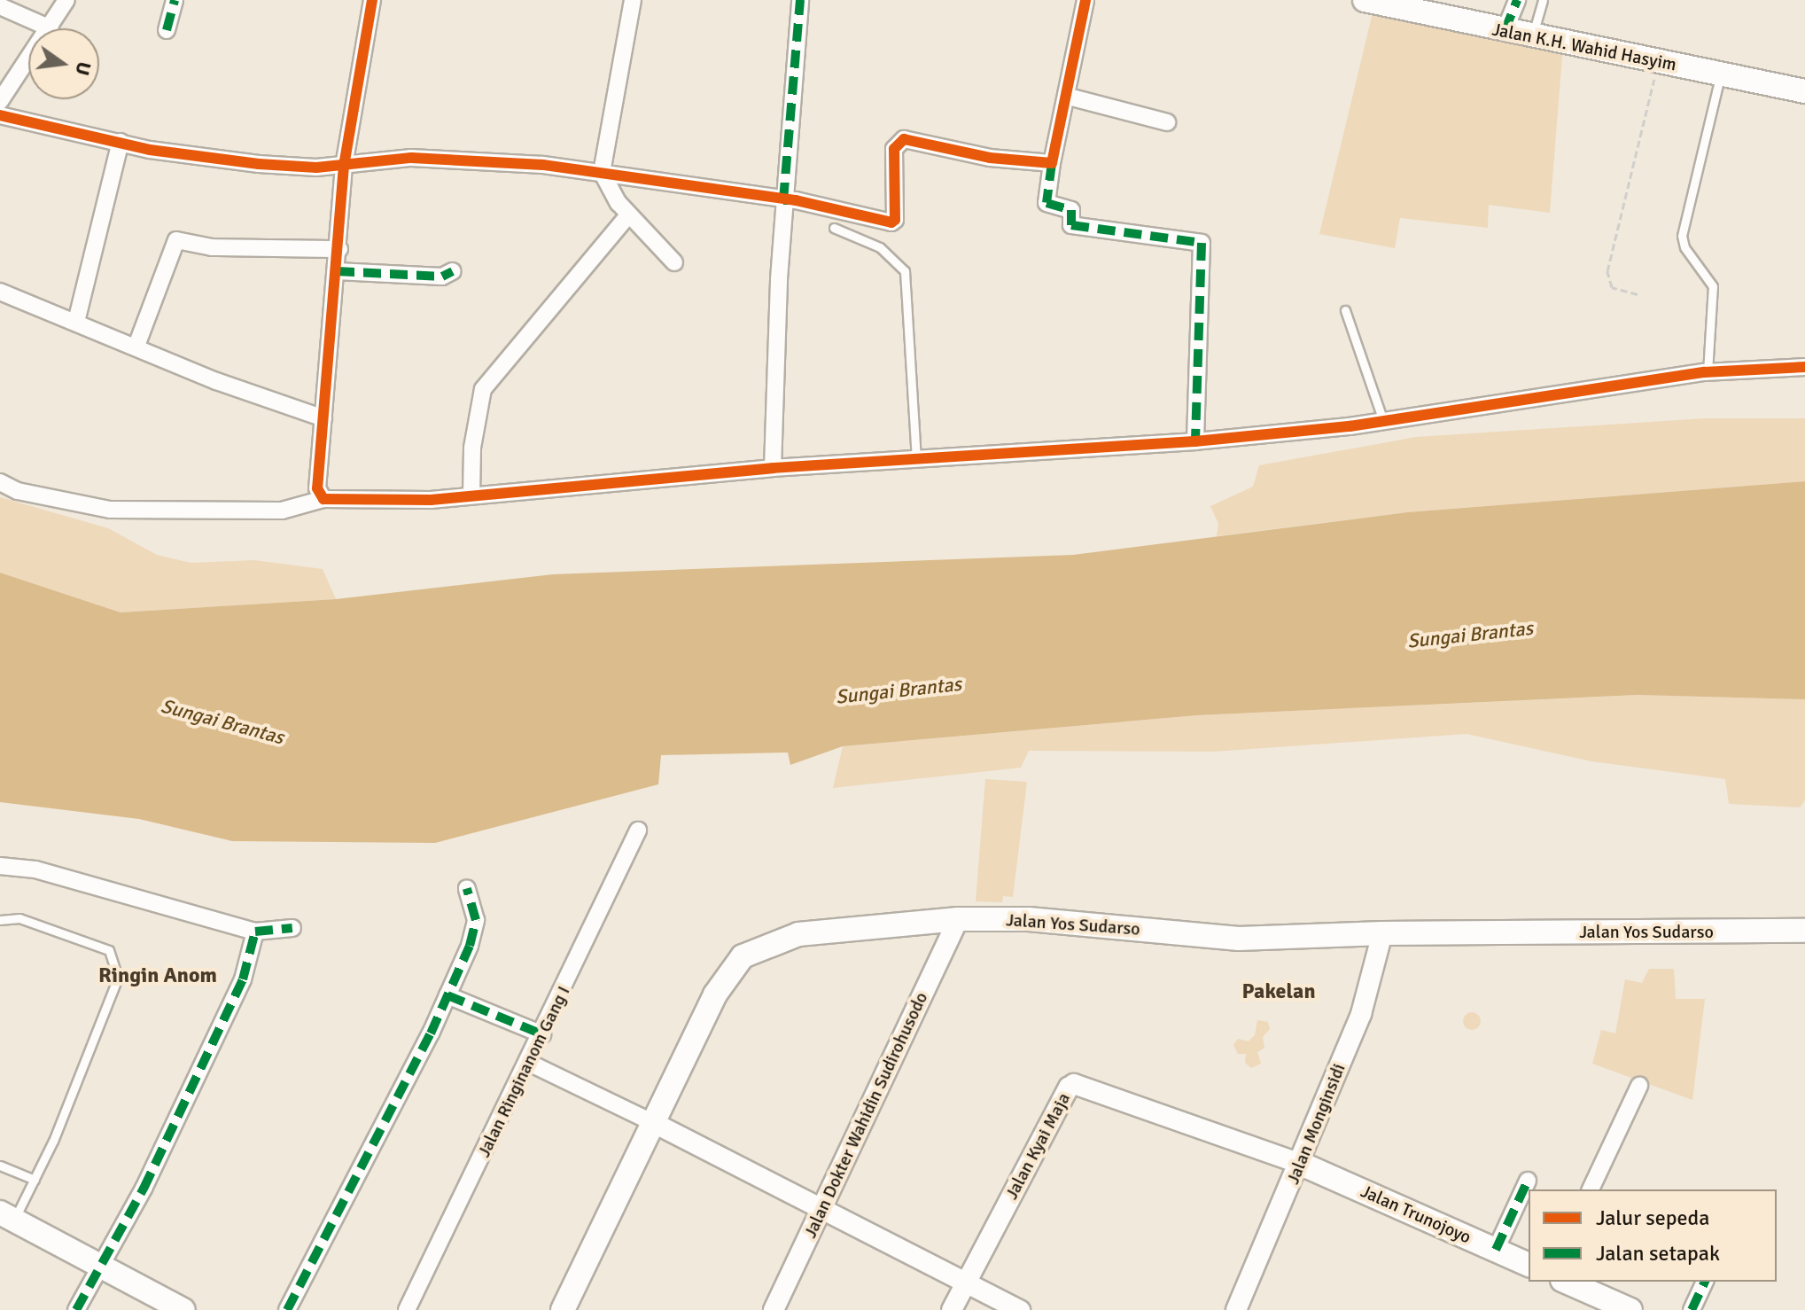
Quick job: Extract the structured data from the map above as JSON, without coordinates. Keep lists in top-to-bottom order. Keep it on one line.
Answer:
{"streets":{"main road":["Jalan K.H. Wahid Hasyim","Jalan Yos Sudarso","Jalan Trunojoyo"],"street":["Jalan Ringinanom Gang I","Jalan Dokter Wahidin Sudirohusodo","Jalan Monginsidi","Jalan Kyai Maja"]},"crossings":[["Jalan Yos Sudarso","Jalan Dokter Wahidin Sudirohusodo"],["Jalan Yos Sudarso","Jalan Monginsidi"],["Jalan Monginsidi","Jalan Kyai Maja"],["Jalan Monginsidi","Jalan Trunojoyo"],["Jalan Kyai Maja","Jalan Trunojoyo"]],"districts":["Ringin Anom","Pakelan"],"water":["Sungai Brantas"],"legend":["Jalur sepeda","Jalan setapak"],"north":"right"}
